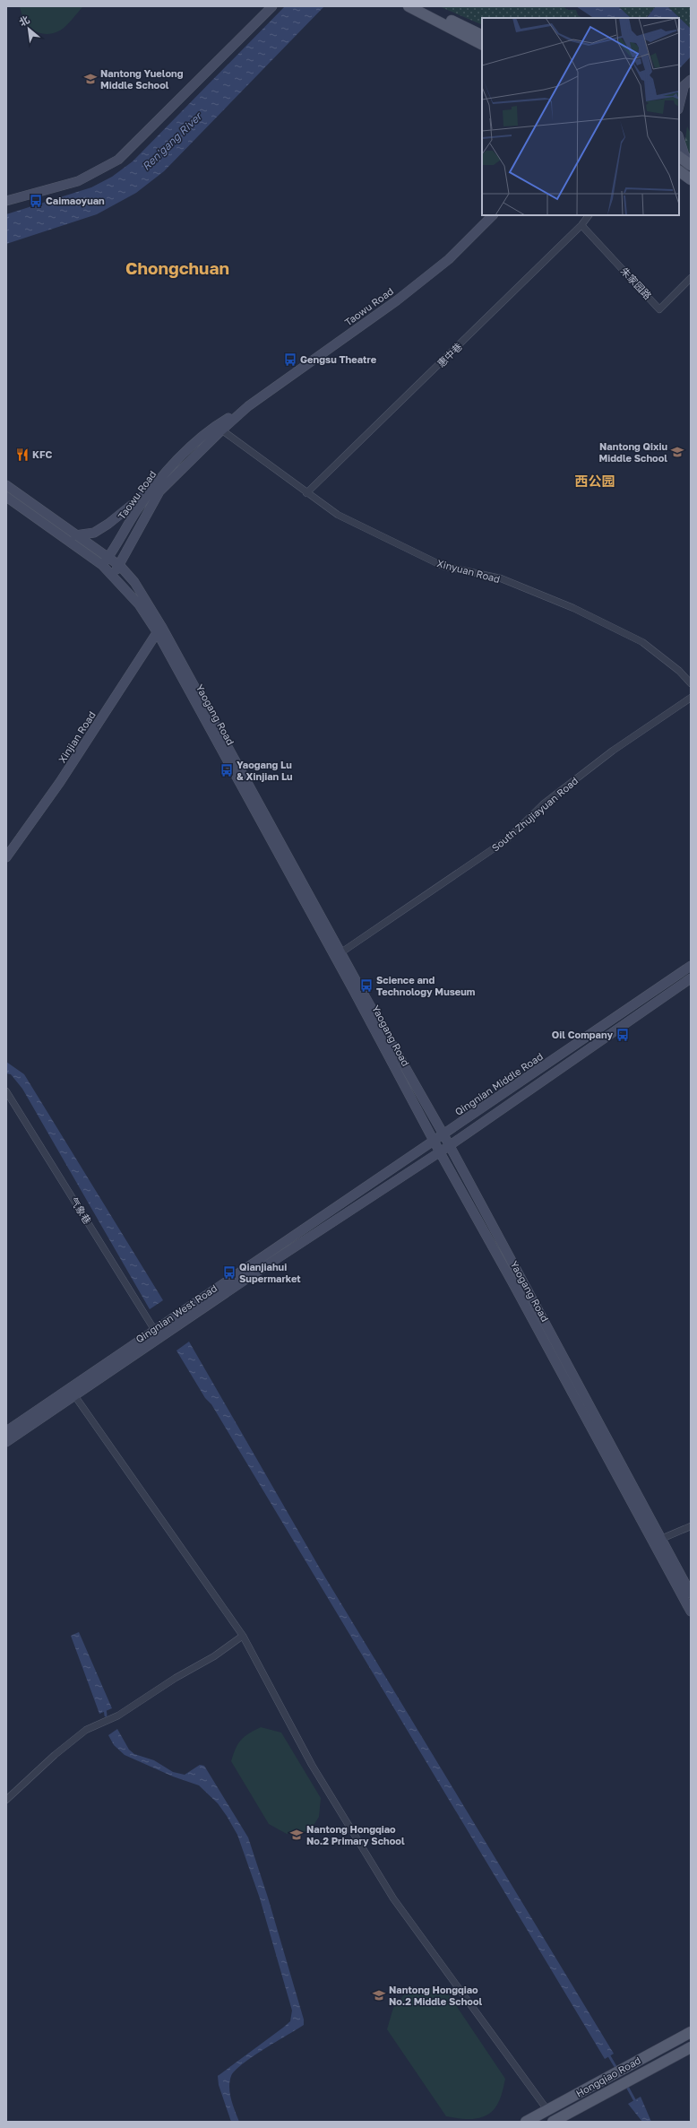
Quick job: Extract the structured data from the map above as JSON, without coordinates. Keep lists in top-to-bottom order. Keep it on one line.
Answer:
{"streets":{"main road":["Taowu Road","Yaogang Road","Xinjian Road","Qingnian Middle Road","Qingnian West Road","Hongqiao Road"],"street":["朱家园路","惠中巷","Xinyuan Road","South Zhujiayuan Road","气象巷"]},"crossings":[["朱家园路","惠中巷"],["Taowu Road","Xinyuan Road"],["Taowu Road","Yaogang Road"],["惠中巷","Xinyuan Road"],["Yaogang Road","Xinjian Road"],["Yaogang Road","South Zhujiayuan Road"],["Yaogang Road","Qingnian Middle Road"],["Yaogang Road","Qingnian West Road"],["Qingnian Middle Road","Qingnian West Road"],["气象巷","Qingnian West Road"]],"districts":["Chongchuan","西公园"],"water":["Ren'gang River"],"places":{"school or university":["Nantong Yuelong Middle School","Nantong Qixiu Middle School","Nantong Hongqiao No.2 Primary School","Nantong Hongqiao No.2 Middle School"],"bus stop":["Caimaoyuan","Gengsu Theatre","Yaogang Lu & Xinjian Lu","Science and Technology Museum","Oil Company","Qianjiahui Supermarket"],"restaurant":["KFC"]},"north":"top left"}
